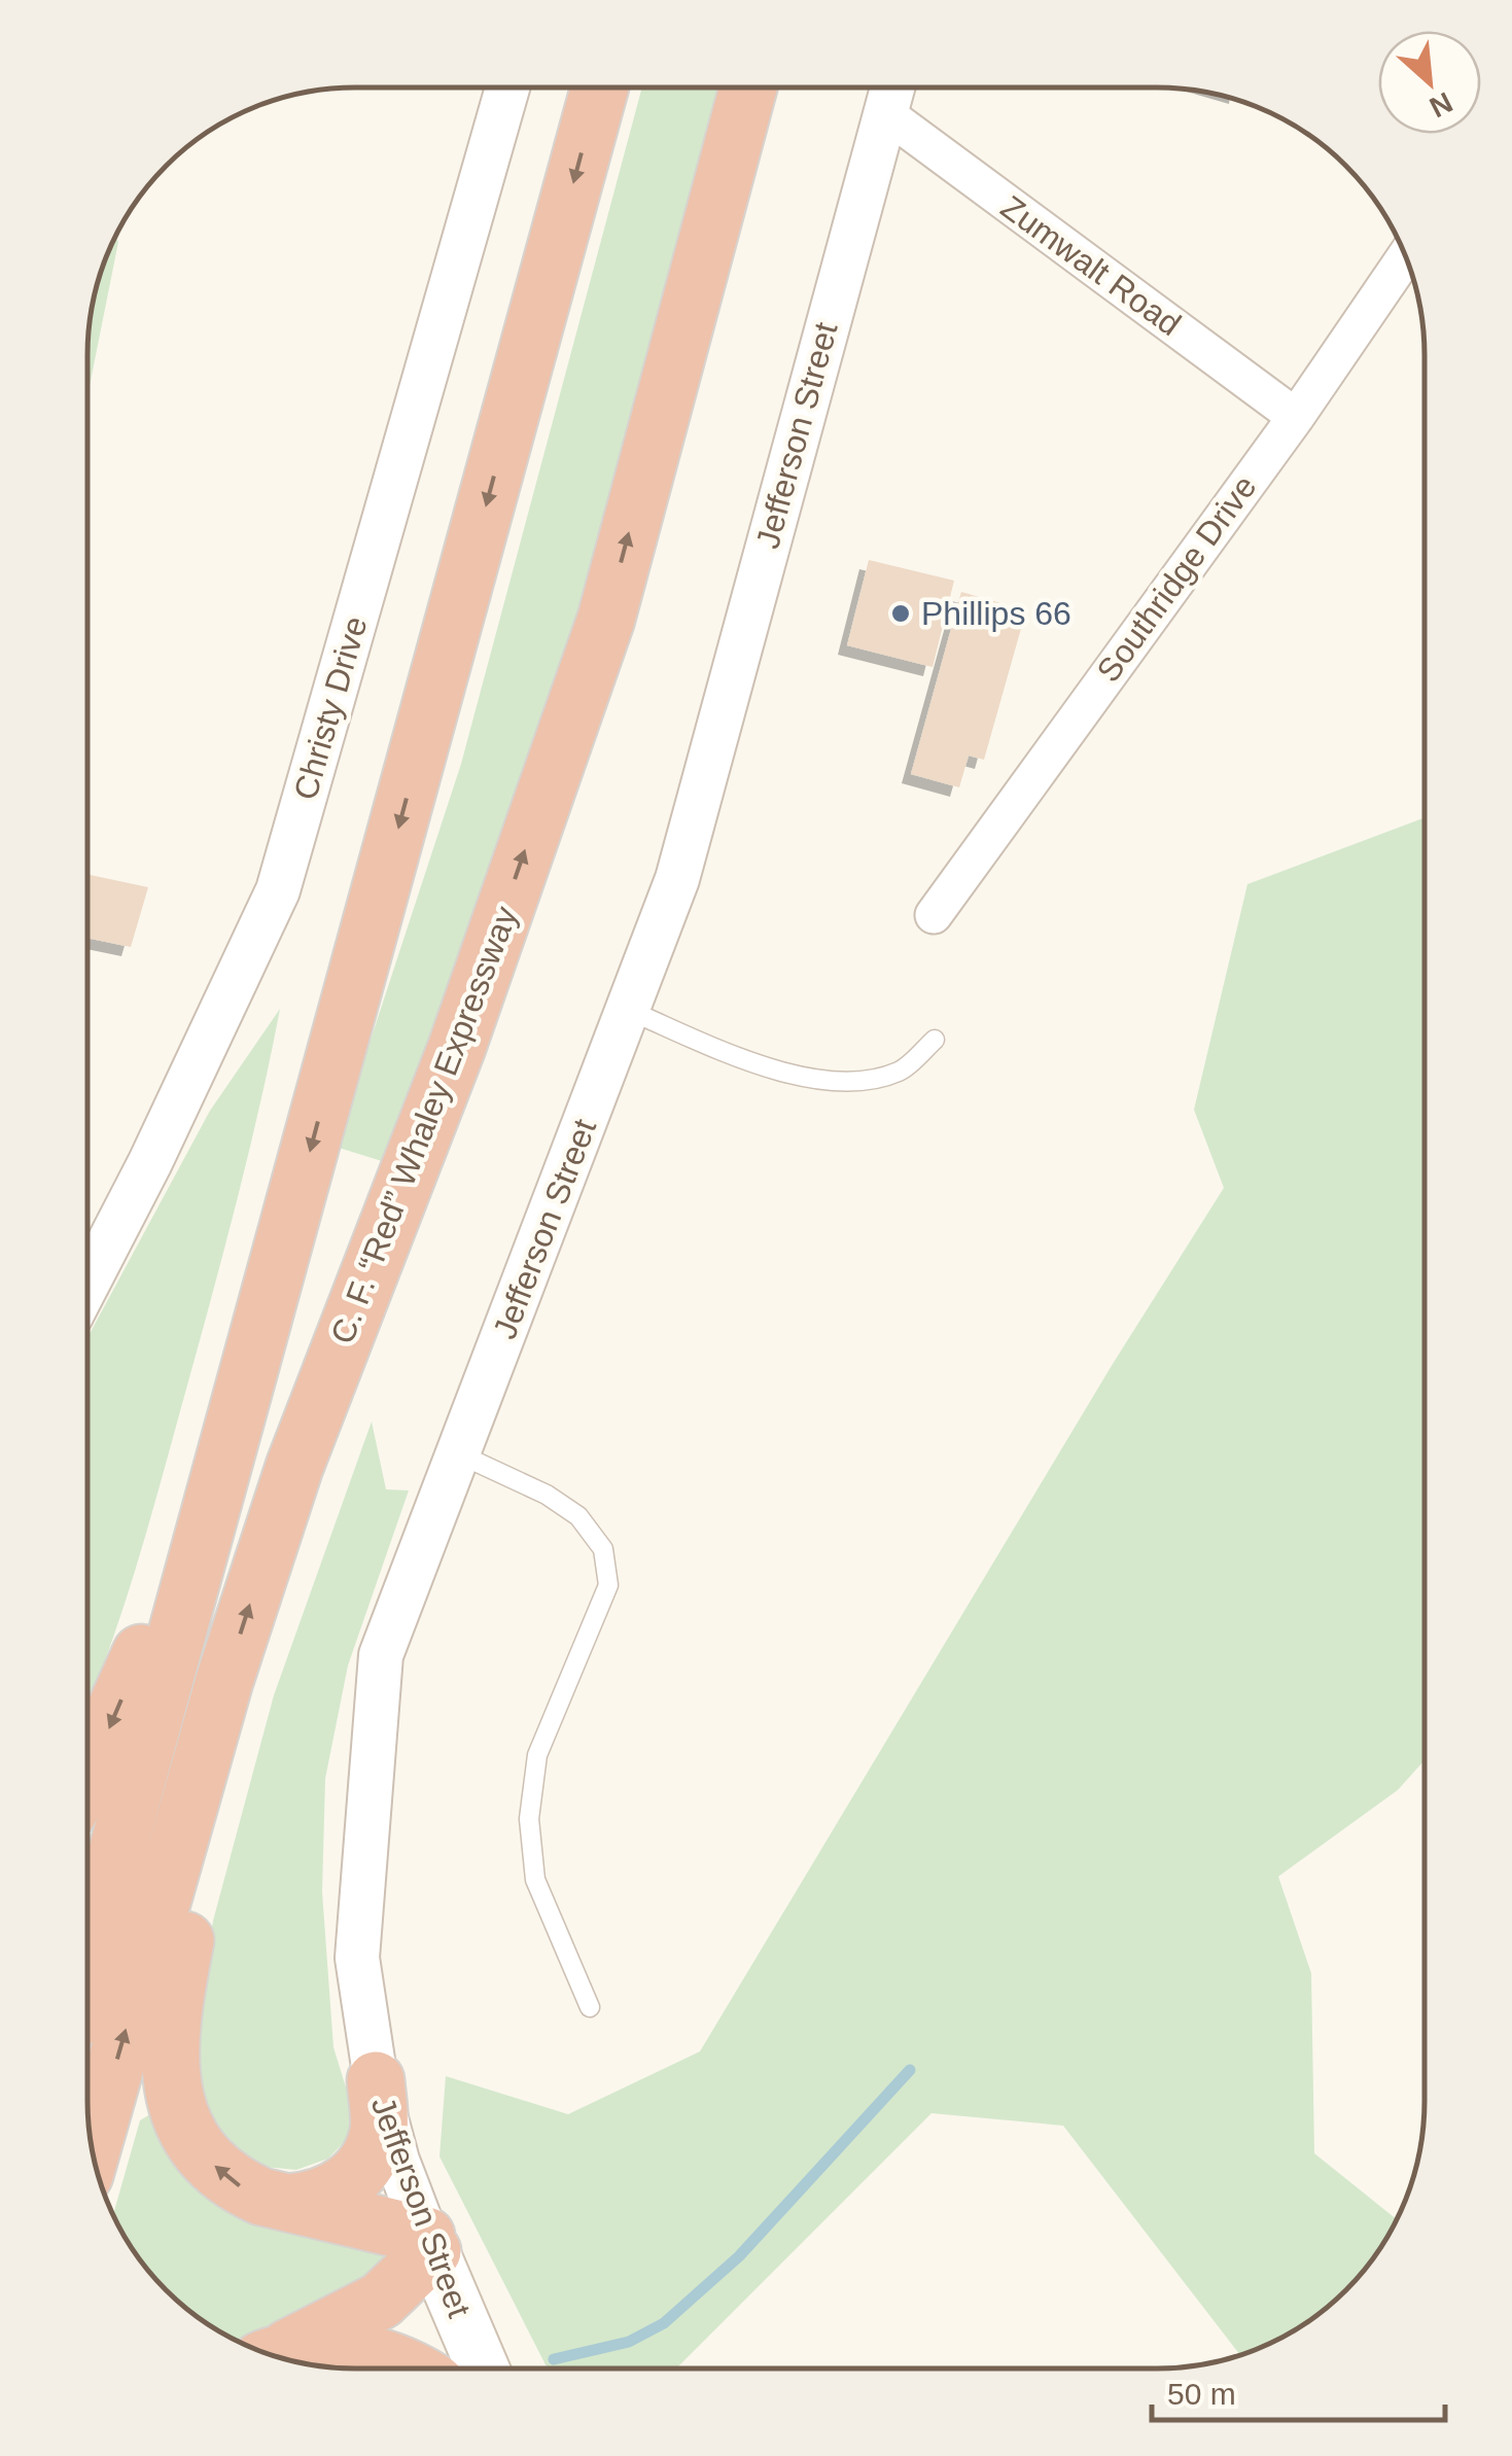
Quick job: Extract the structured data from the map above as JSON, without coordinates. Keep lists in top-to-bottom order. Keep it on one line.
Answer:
{"streets":{"highway":["C. F. “Red” Whaley Expressway"],"main road":["Jefferson Street"],"street":["Zumwalt Road","Southridge Drive","Christy Drive"]},"crossings":[["Zumwalt Road","Jefferson Street"],["Zumwalt Road","Southridge Drive"]],"places":["Phillips 66"],"scale_bar":"50 m","north":"bottom right"}
